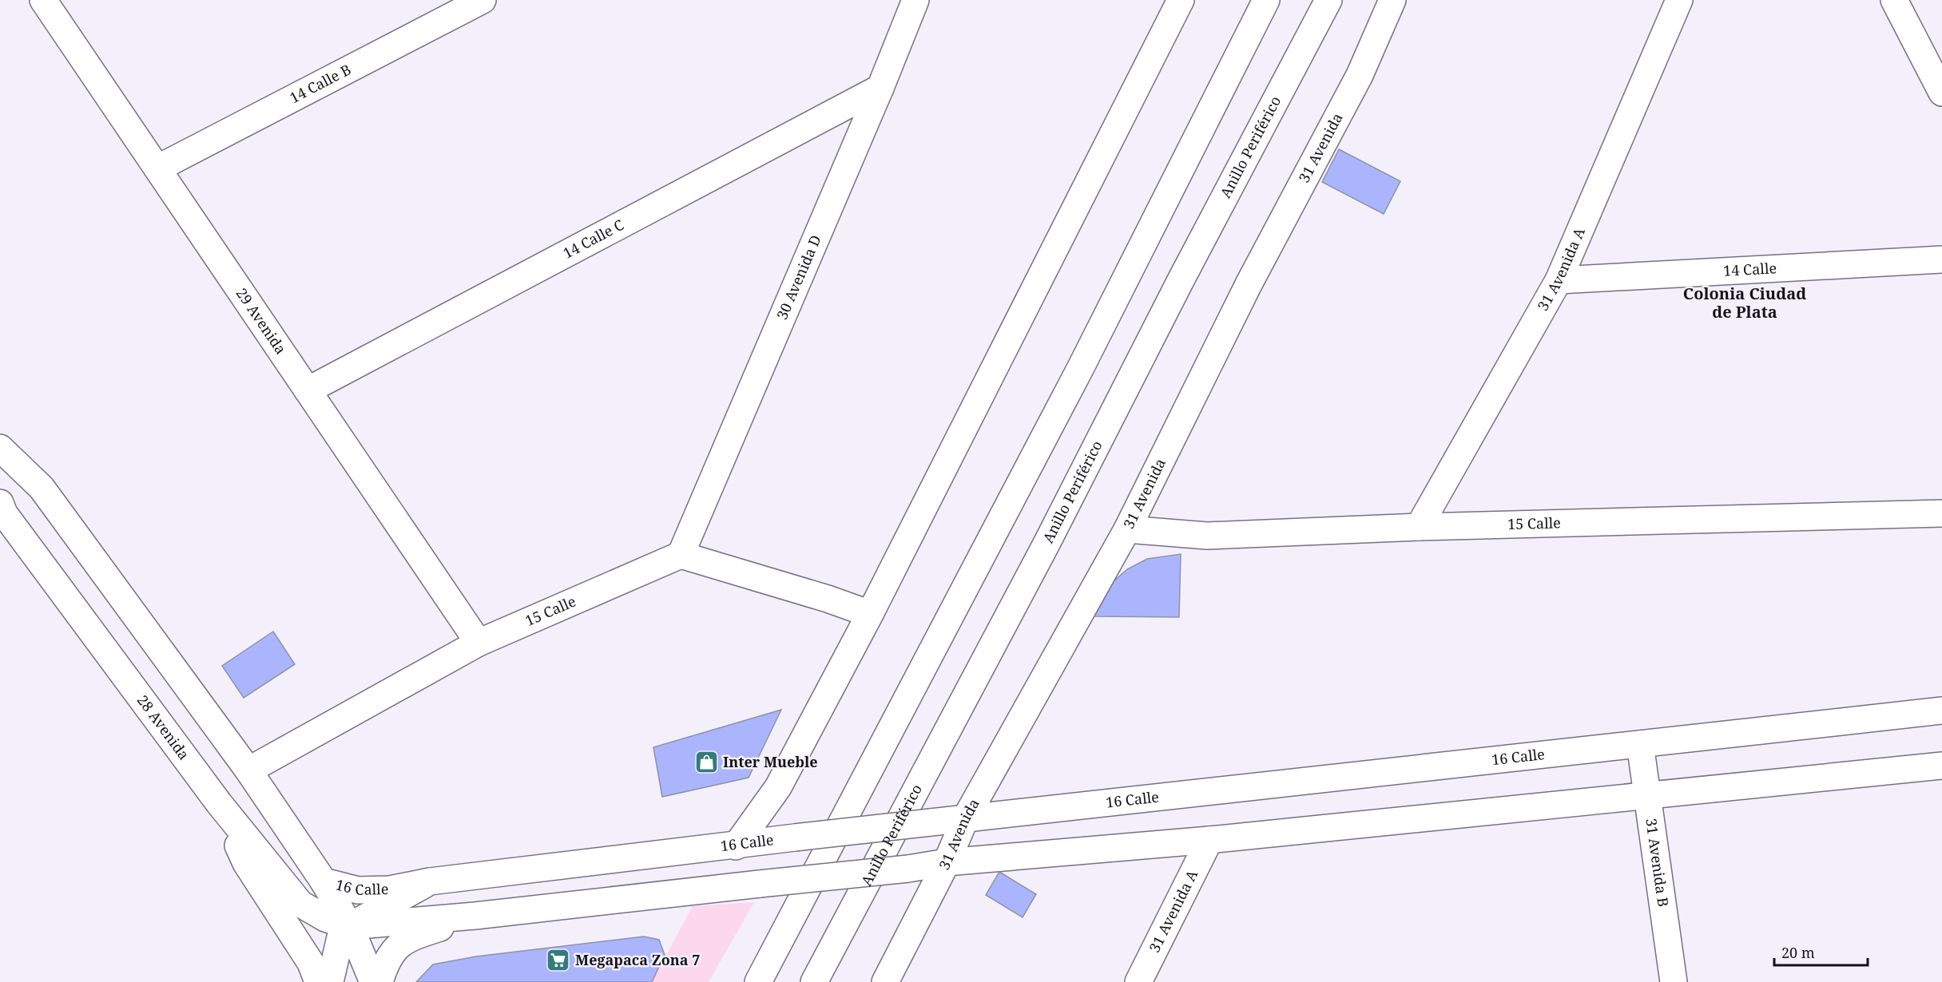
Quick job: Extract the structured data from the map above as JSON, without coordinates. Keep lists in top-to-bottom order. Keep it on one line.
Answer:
{"streets":{"main road":["14 Calle B","Anillo Periférico","31 Avenida","14 Calle C","31 Avenida A","14 Calle","30 Avenida D","29 Avenida","15 Calle","28 Avenida","16 Calle","31 Avenida B"]},"crossings":[["14 Calle B","29 Avenida"],["31 Avenida","15 Calle"],["31 Avenida","16 Calle"],["14 Calle C","30 Avenida D"],["14 Calle C","29 Avenida"],["31 Avenida A","14 Calle"],["31 Avenida A","15 Calle"],["30 Avenida D","15 Calle"],["29 Avenida","15 Calle"],["16 Calle","31 Avenida B"]],"districts":["Colonia Ciudad de Plata"],"places":{"shop":["Inter Mueble"],"supermarket":["Megapaca Zona 7"]},"scale_bar":"20 m"}
